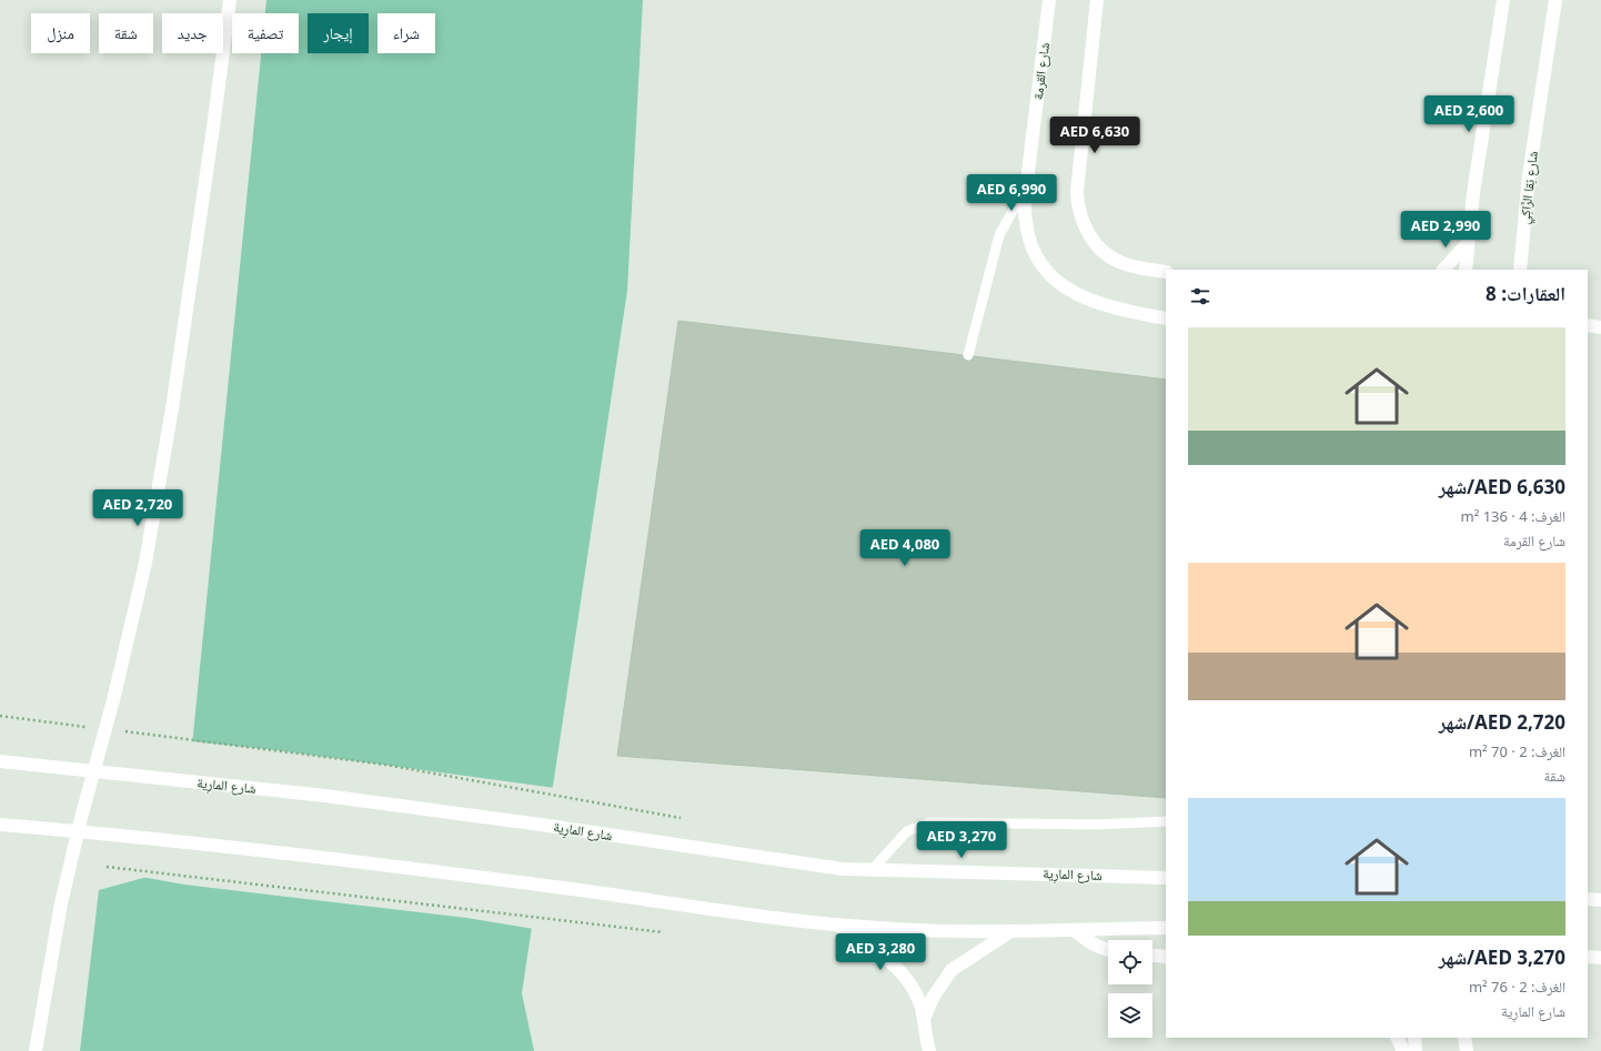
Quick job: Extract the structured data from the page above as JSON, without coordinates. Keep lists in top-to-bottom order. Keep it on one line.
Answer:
{"streets":{"street":["شارع القرمة","شارع نِقا الرَّاكِي","شارع المارِية"]},"page":{"chip":["شراء","إيجار","تصفية","جديد","شقة","منزل"],"price":["AED 2,600","AED 6,630","AED 6,990","AED 2,990","AED 2,720","AED 4,080","AED 3,270","AED 3,280"],"heading":"العقارات: 8","list":[{"name":"AED 6,630/شهر","note":"الغرف: 4 · 136 m² · شارع القرمة"},{"name":"AED 2,720/شهر","note":"الغرف: 2 · 70 m² · شقة"},{"name":"AED 3,270/شهر","note":"الغرف: 2 · 76 m² · شارع المارِية"}]}}
